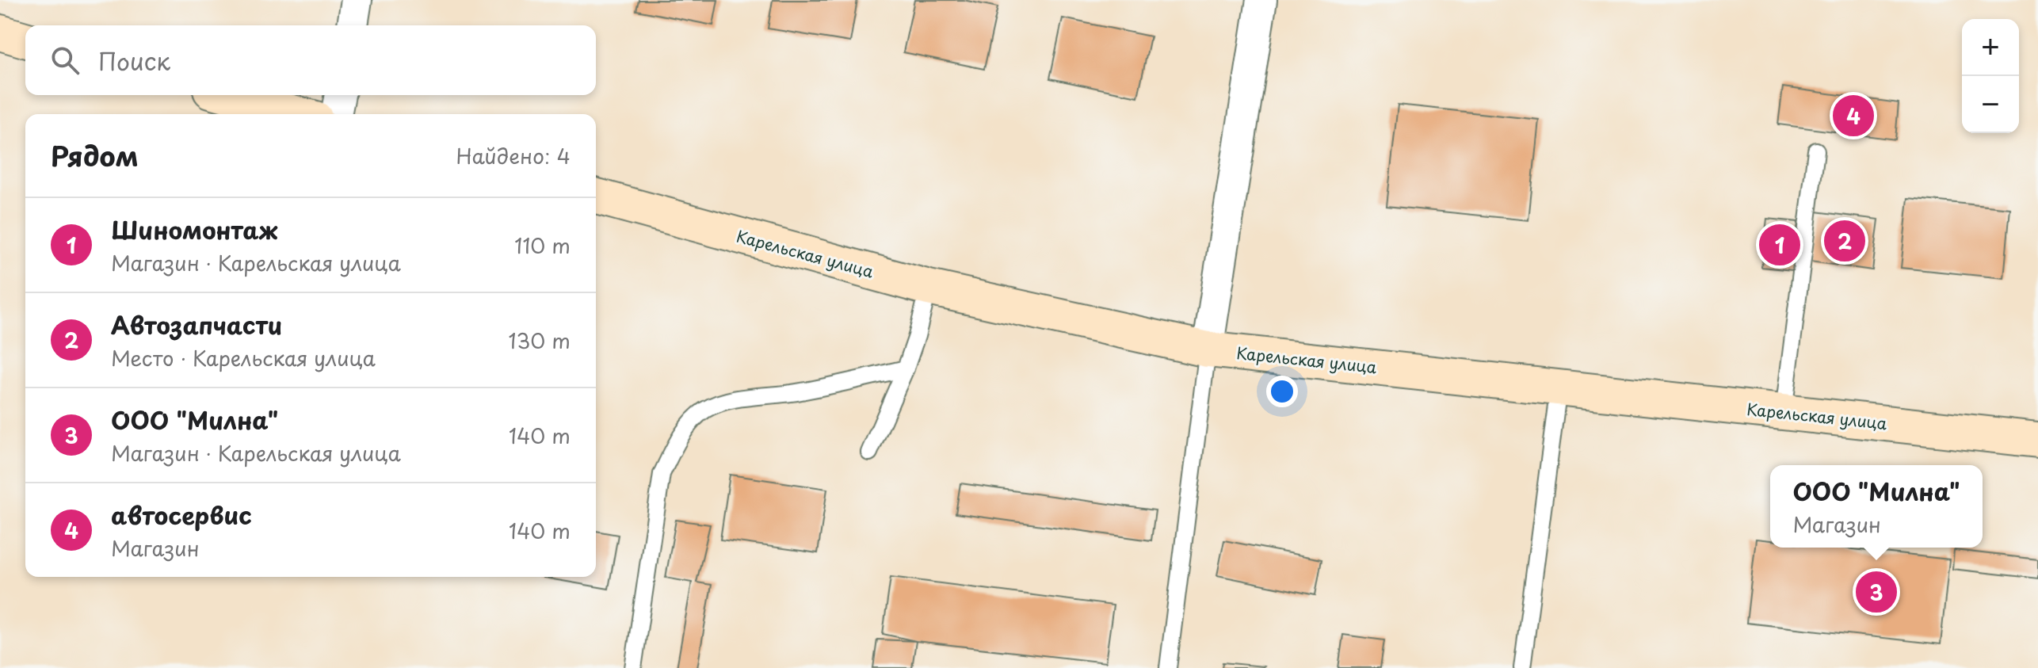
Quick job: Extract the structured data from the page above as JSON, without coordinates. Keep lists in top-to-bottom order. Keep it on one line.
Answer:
{"streets":{"main road":["Карельская улица"]},"page":{"map_buttons":["+","−"],"search":"Поиск","pins":["4","2","1","3"],"heading":["Рядом","Найдено: 4"],"list":[{"mark":"1","name":"Шиномонтаж","note":"Магазин · Карельская улица","value":"110 m"},{"mark":"2","name":"Автозапчасти","note":"Место · Карельская улица","value":"130 m"},{"mark":"3","name":"ООО \"Милна\"","note":"Магазин · Карельская улица","value":"140 m"},{"mark":"4","name":"автосервис","note":"Магазин","value":"140 m"}],"popup":["ООО \"Милна\"","Магазин"]}}
